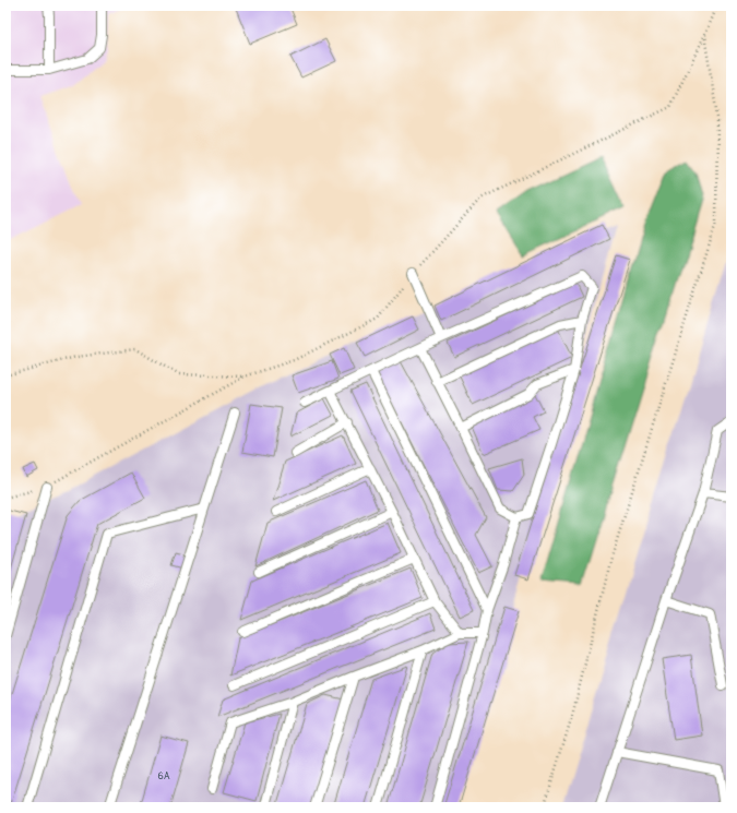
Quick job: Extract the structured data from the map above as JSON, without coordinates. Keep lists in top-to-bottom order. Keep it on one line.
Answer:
{"house_numbers":["6А"]}
